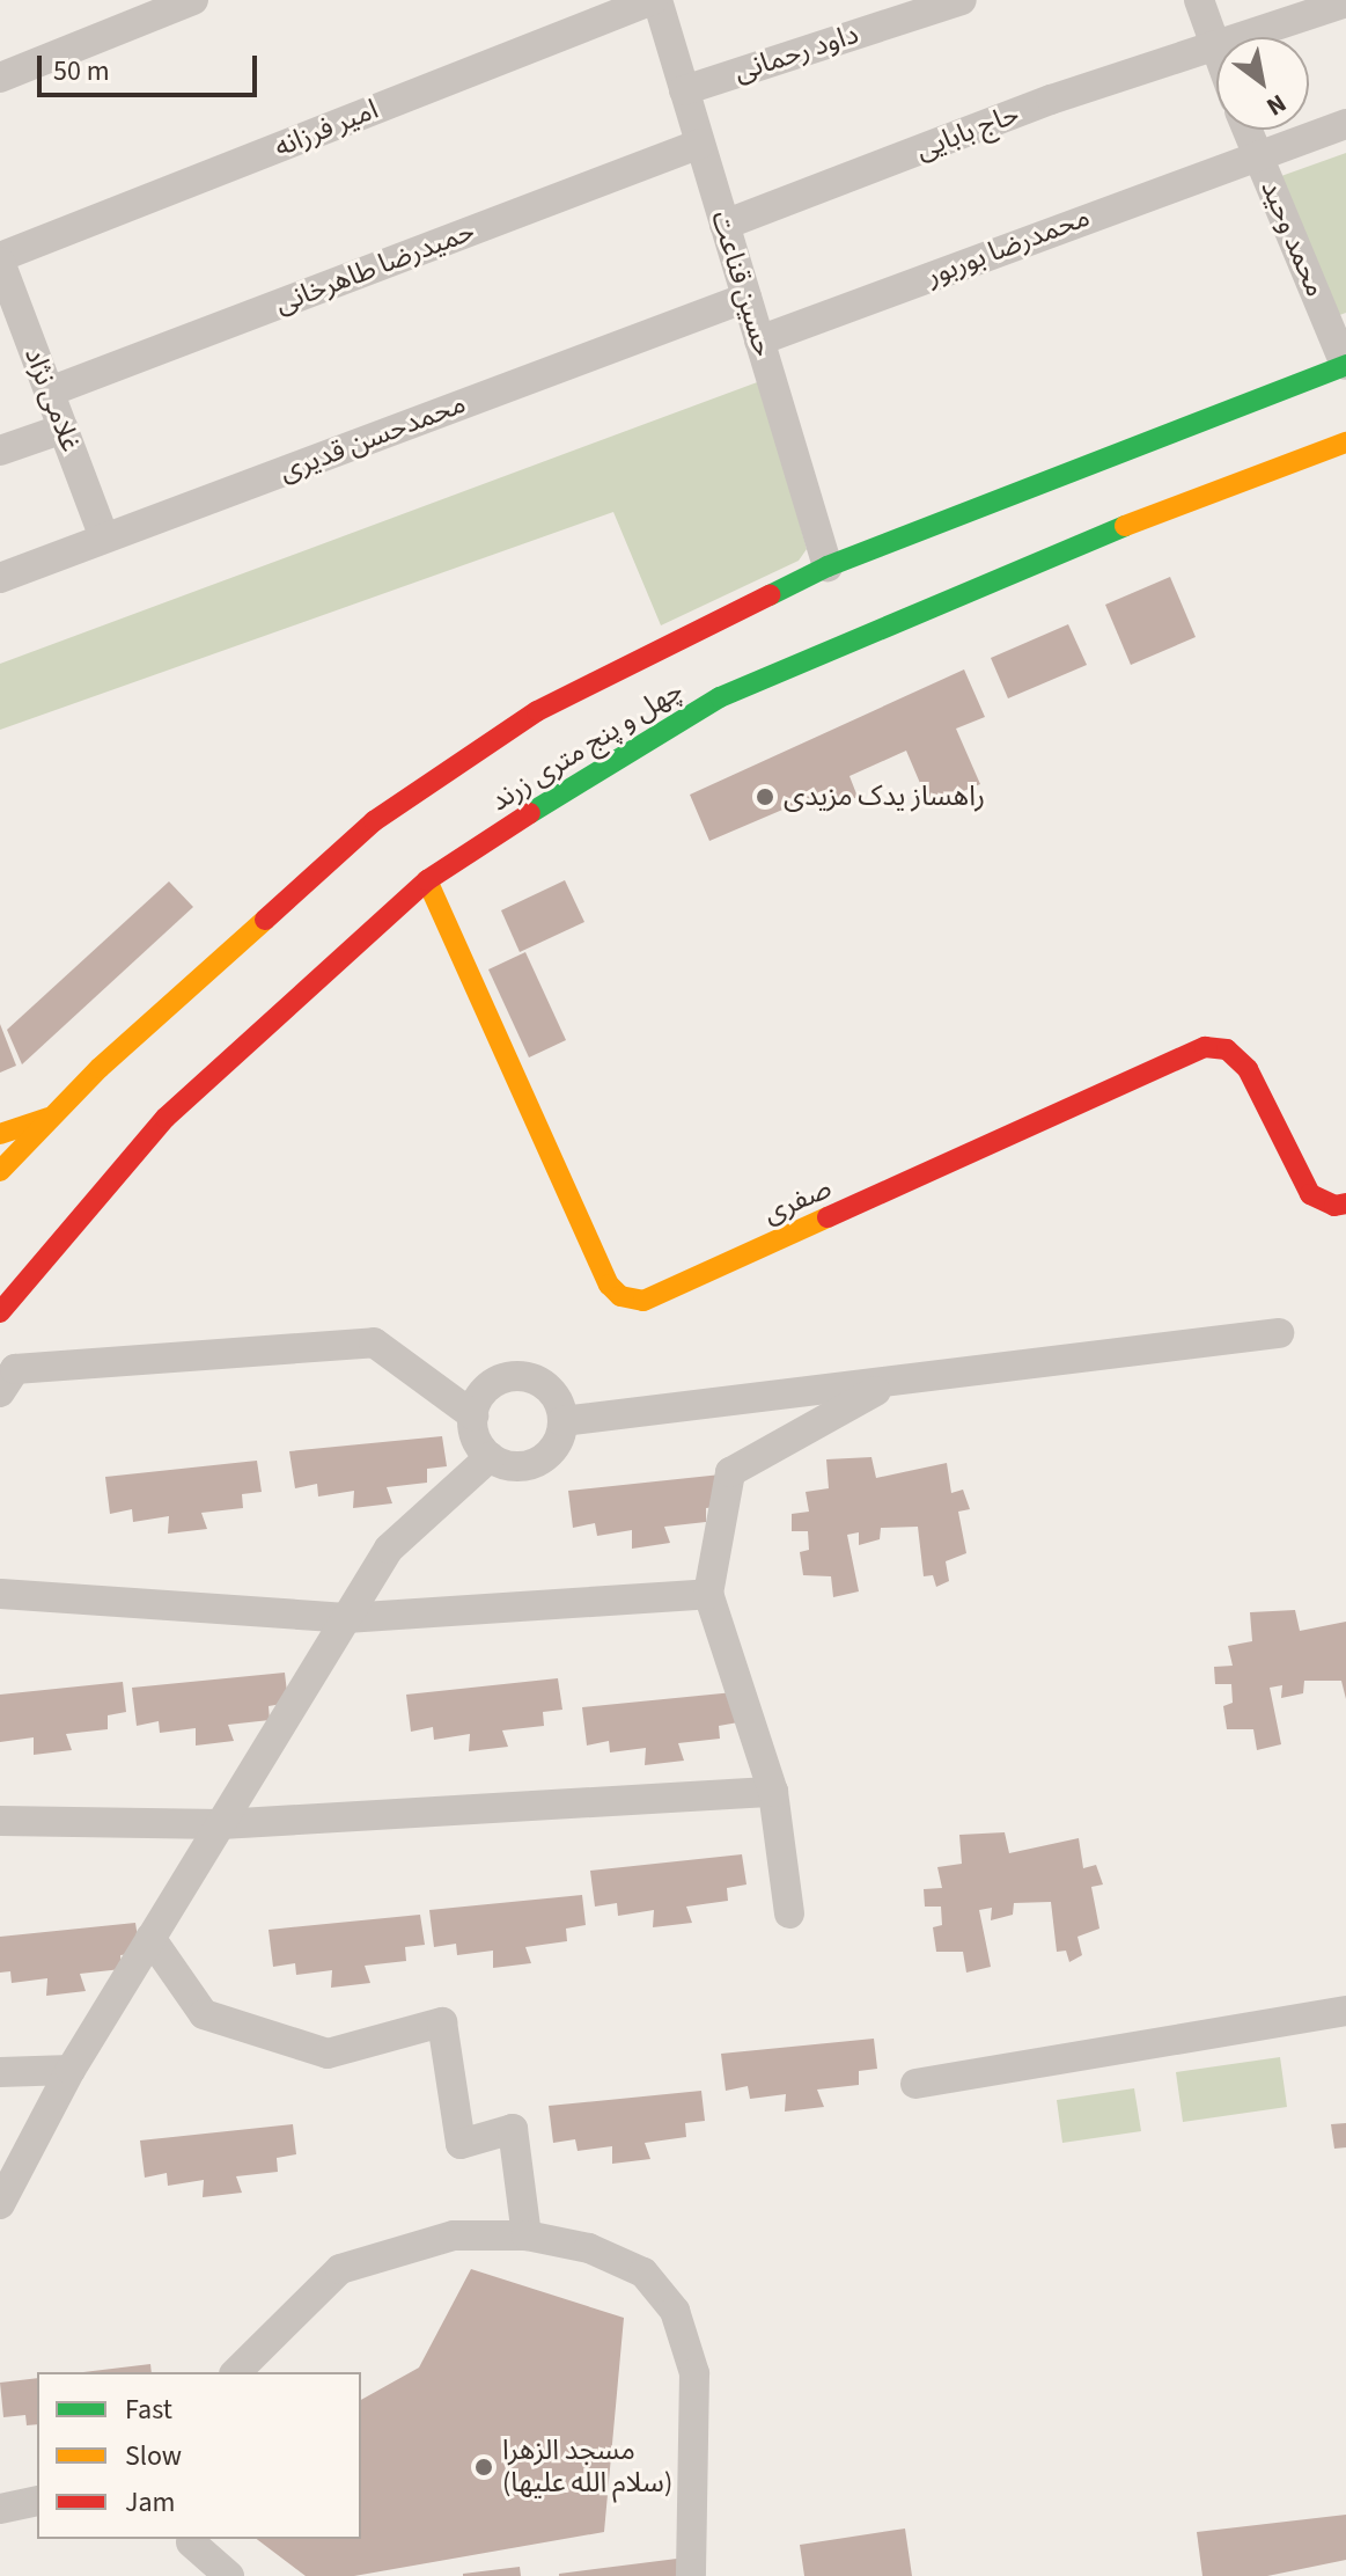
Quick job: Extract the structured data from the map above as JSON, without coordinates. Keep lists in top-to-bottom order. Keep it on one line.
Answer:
{"streets":{"main road":["چهل و پنج متری زرند","صفری"],"street":["داود رحمانی","امیر فرزانه","حاج بابایی","محمد وحید","محمدرضا بوربور","حمیدرضا طاهرخانی","حسین قناعت","غلامی نژاد","محمدحسن قدیری"]},"crossings":[["داود رحمانی","حسین قناعت"],["امیر فرزانه","حسین قناعت"],["امیر فرزانه","غلامی نژاد"],["حاج بابایی","حسین قناعت"],["محمد وحید","محمدرضا بوربور"],["محمد وحید","چهل و پنج متری زرند"],["محمدرضا بوربور","حسین قناعت"],["حمیدرضا طاهرخانی","حسین قناعت"],["حمیدرضا طاهرخانی","غلامی نژاد"],["حسین قناعت","محمدحسن قدیری"],["حسین قناعت","چهل و پنج متری زرند"],["غلامی نژاد","محمدحسن قدیری"],["چهل و پنج متری زرند","صفری"]],"places":["راهساز یدک مزیدی","مسجد الزهرا (سلام الله علیها)"],"legend":["Fast","Slow","Jam"],"scale_bar":"50 m","north":"bottom right"}
